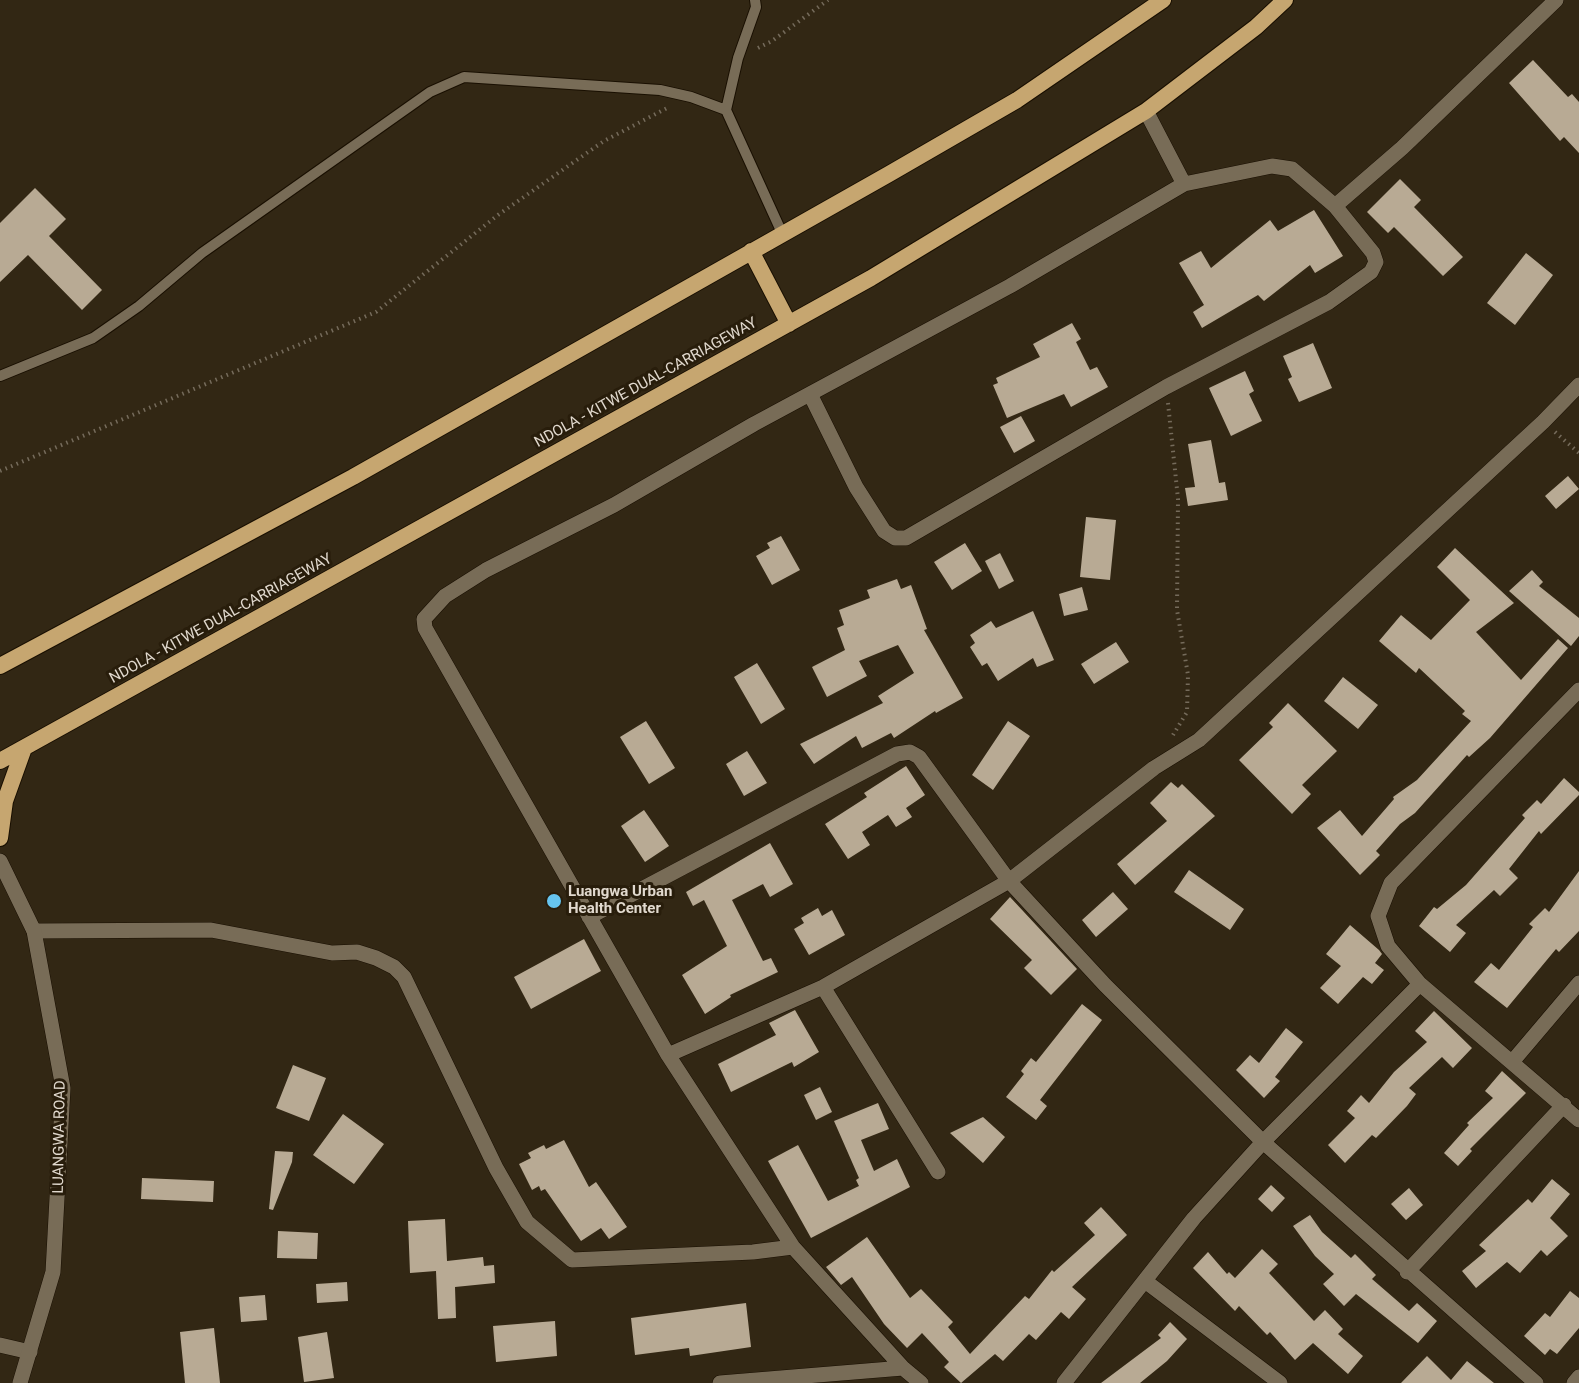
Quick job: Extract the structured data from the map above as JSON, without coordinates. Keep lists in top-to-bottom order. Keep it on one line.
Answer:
{"streets":{"highway":["NDOLA - KITWE DUAL-CARRIAGEWAY"],"street":["LUANGWA ROAD"]},"places":["Luangwa Urban Health Center"]}
